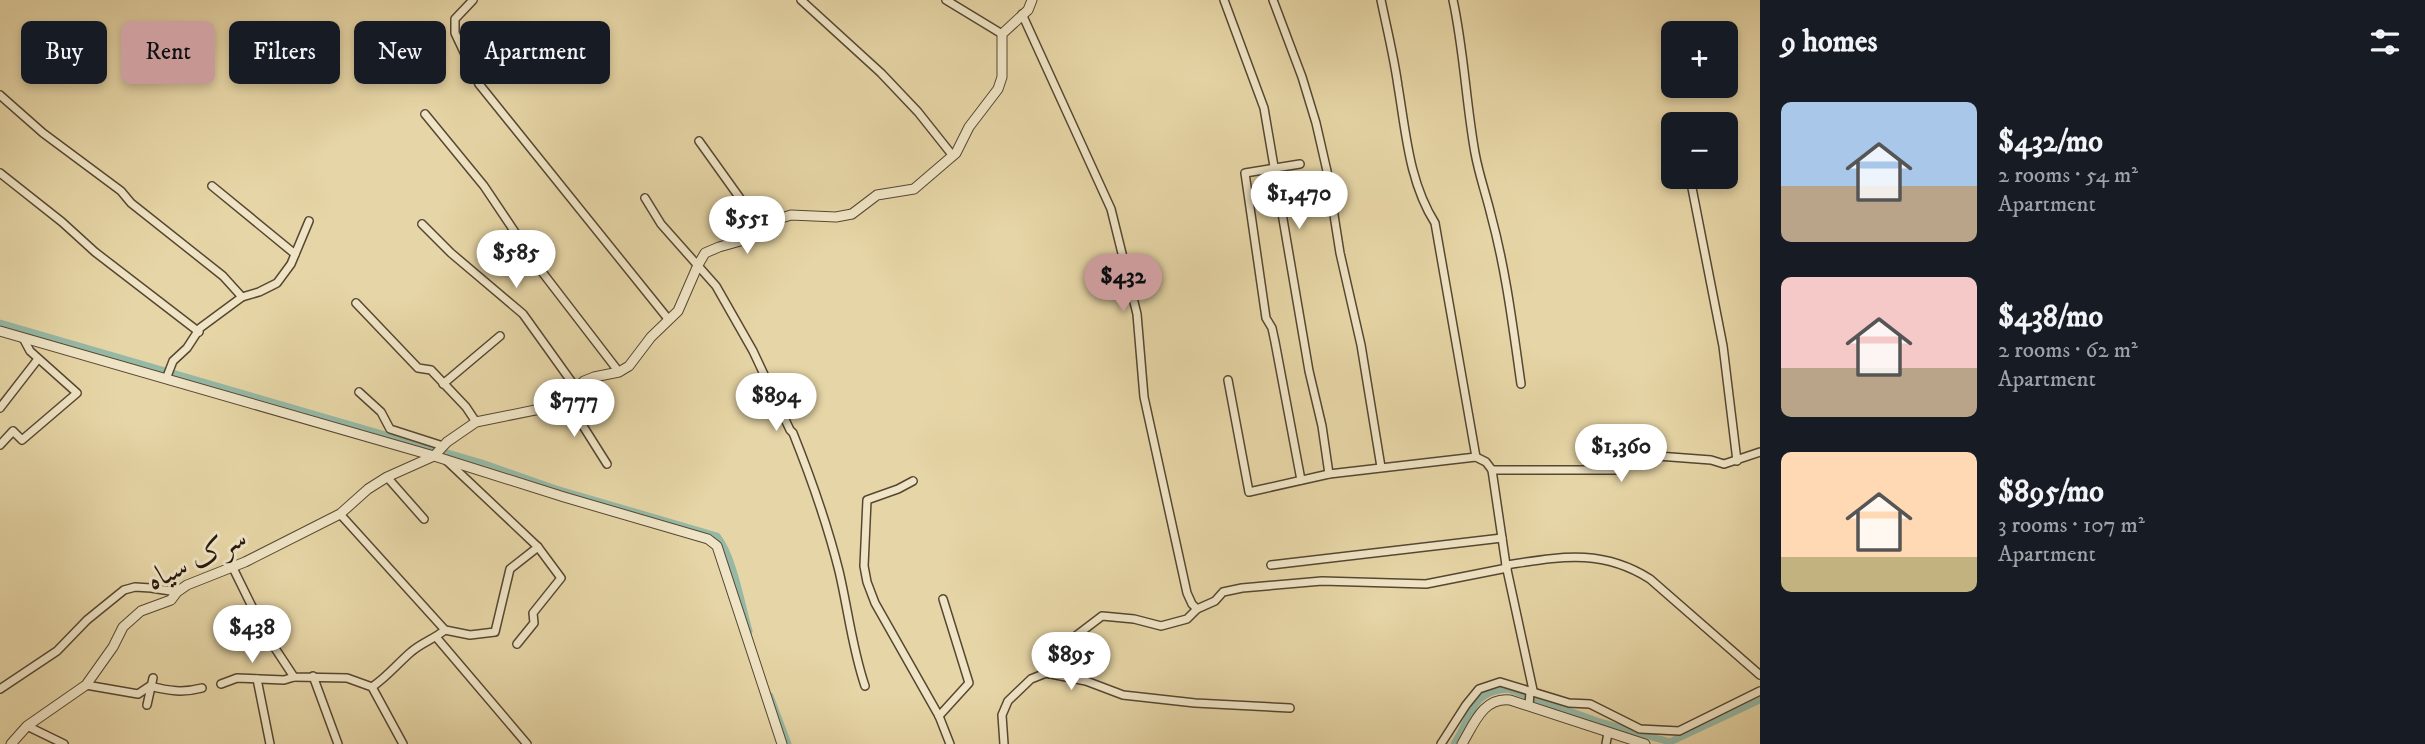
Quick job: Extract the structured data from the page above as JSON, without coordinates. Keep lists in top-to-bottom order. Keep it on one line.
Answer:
{"streets":{"street":["سرک سیاه"]},"page":{"heading":"9 homes","map_buttons":["+","−"],"chip":["Buy","Rent","Filters","New","Apartment"],"list":[{"name":"$432/mo","note":"2 rooms · 54 m² · Apartment"},{"name":"$438/mo","note":"2 rooms · 62 m² · Apartment"},{"name":"$895/mo","note":"3 rooms · 107 m² · Apartment"}],"price":["$1,470","$551","$585","$432","$894","$777","$1,360","$438","$895"]}}
